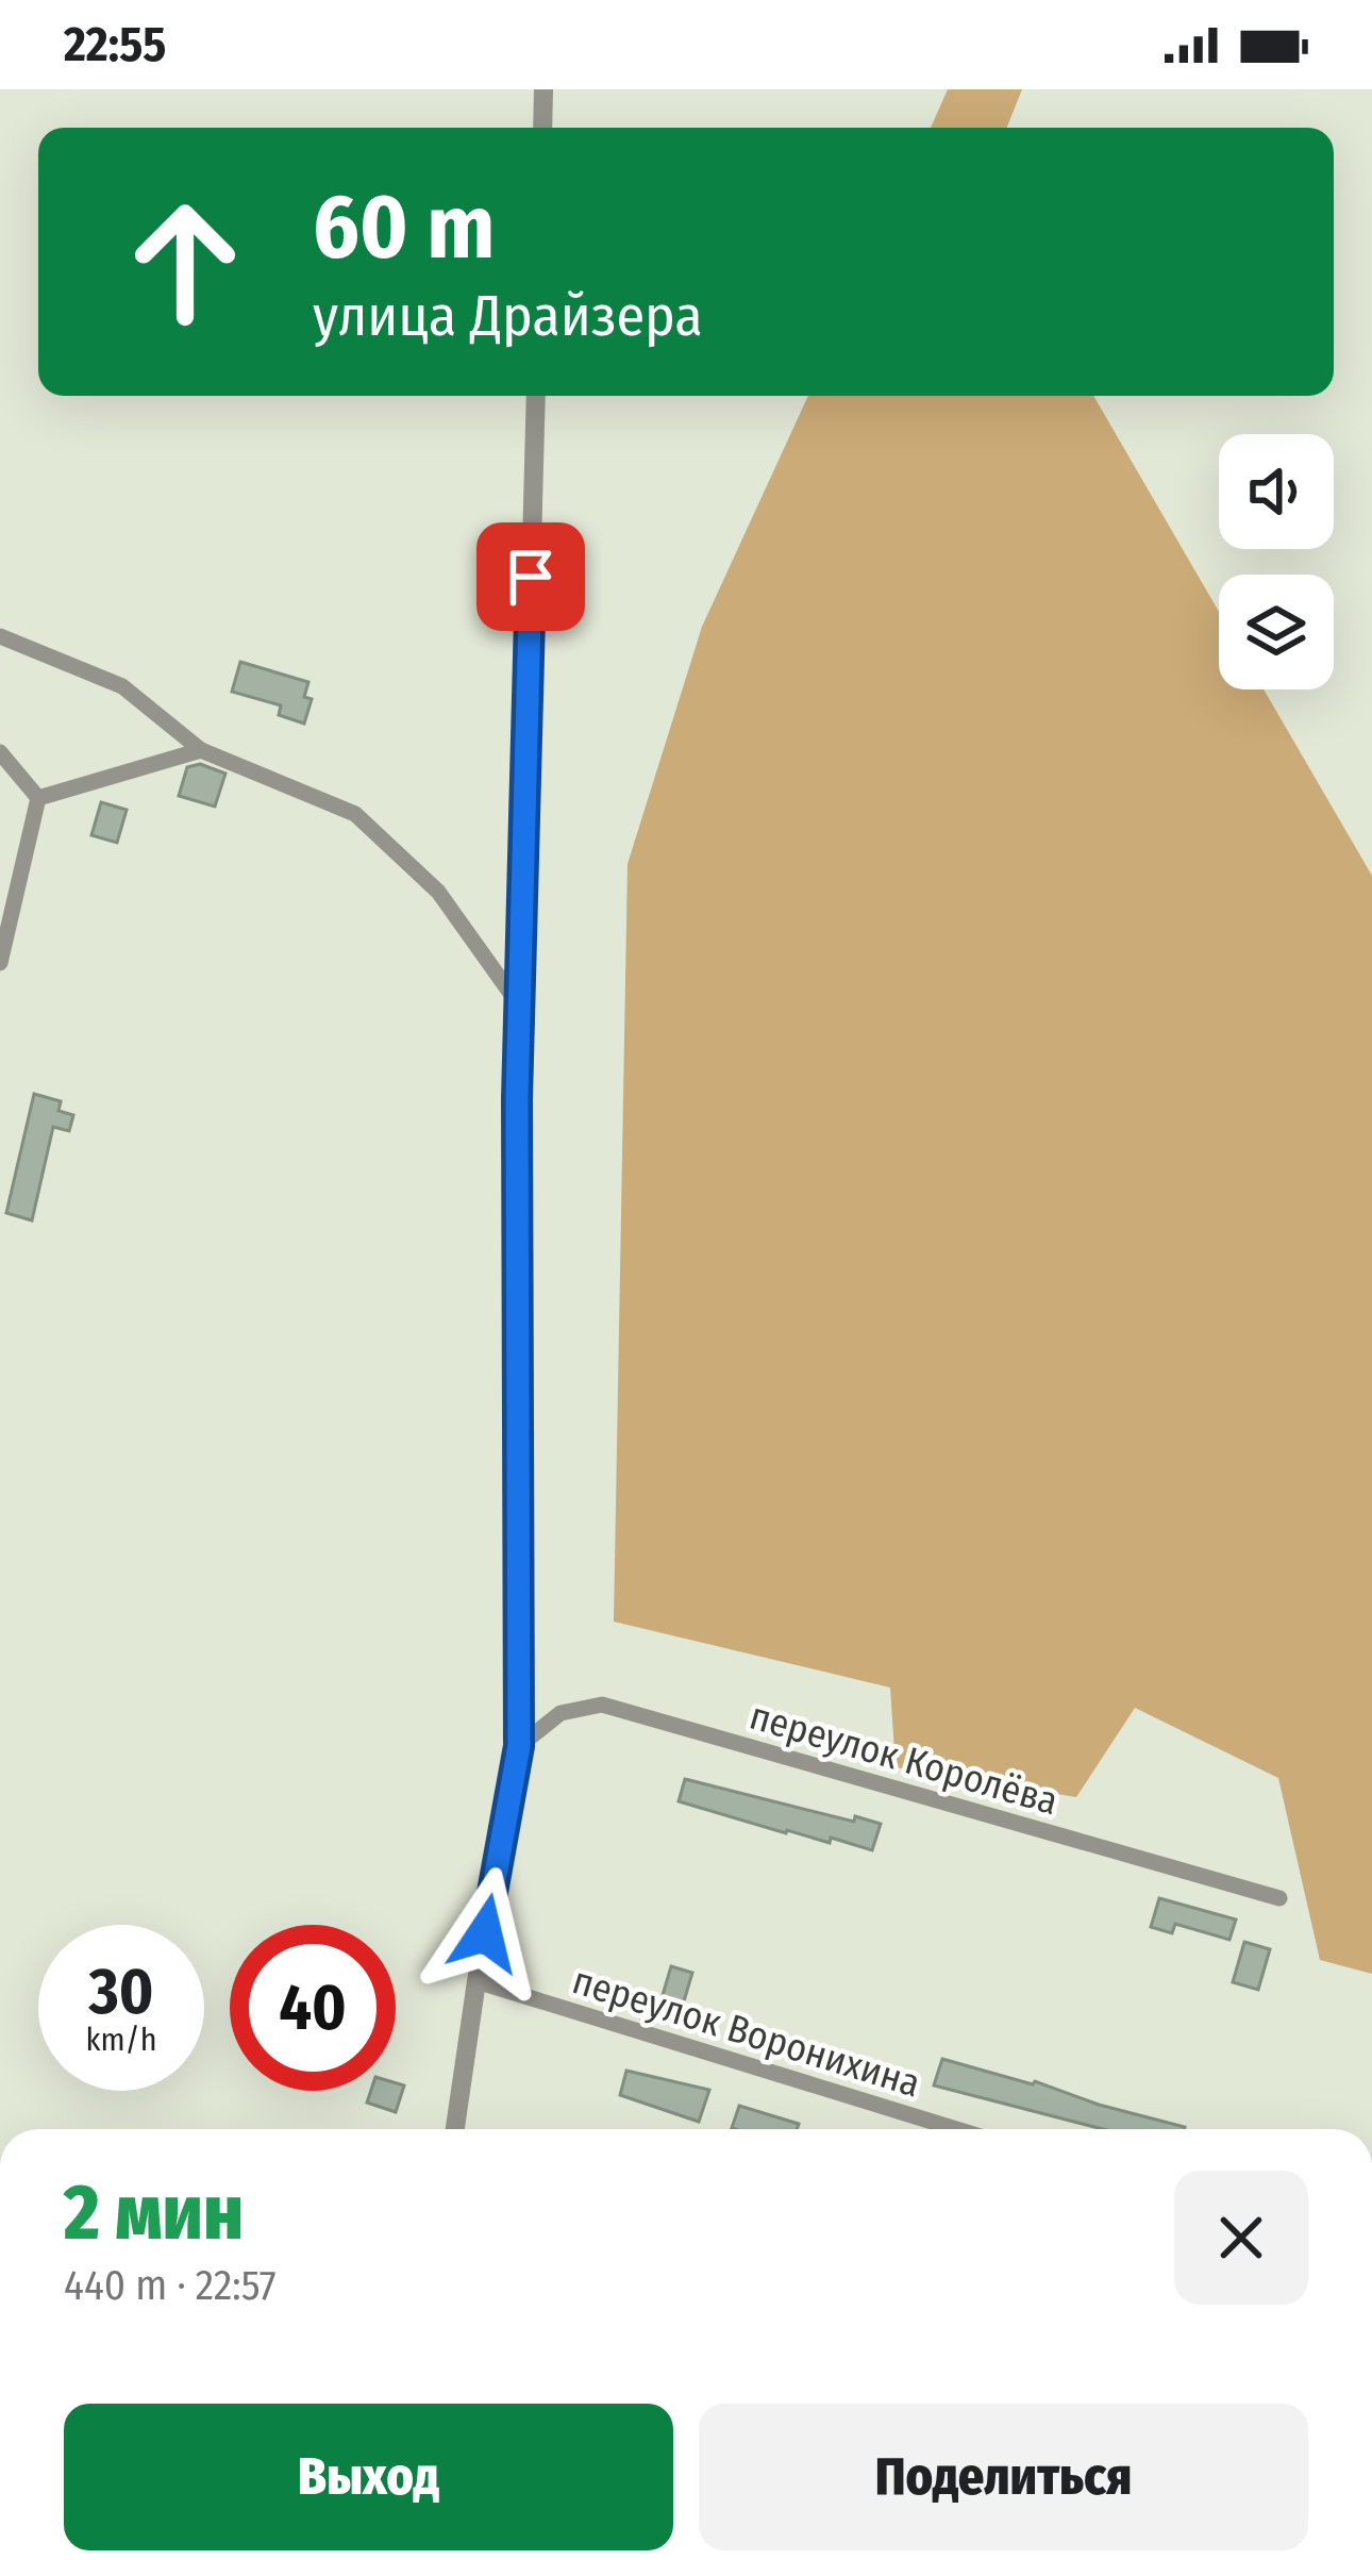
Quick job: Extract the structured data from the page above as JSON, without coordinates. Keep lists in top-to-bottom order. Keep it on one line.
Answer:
{"streets":{"street":["переулок Королёва","переулок Воронихина"]},"page":{"status":"22:55","turn":["60 m","улица Драйзера"],"speed":"30 km/h","limit":"40","heading":["2 мин","440 m · 22:57"],"buttons":["Выход","Поделиться"]}}
